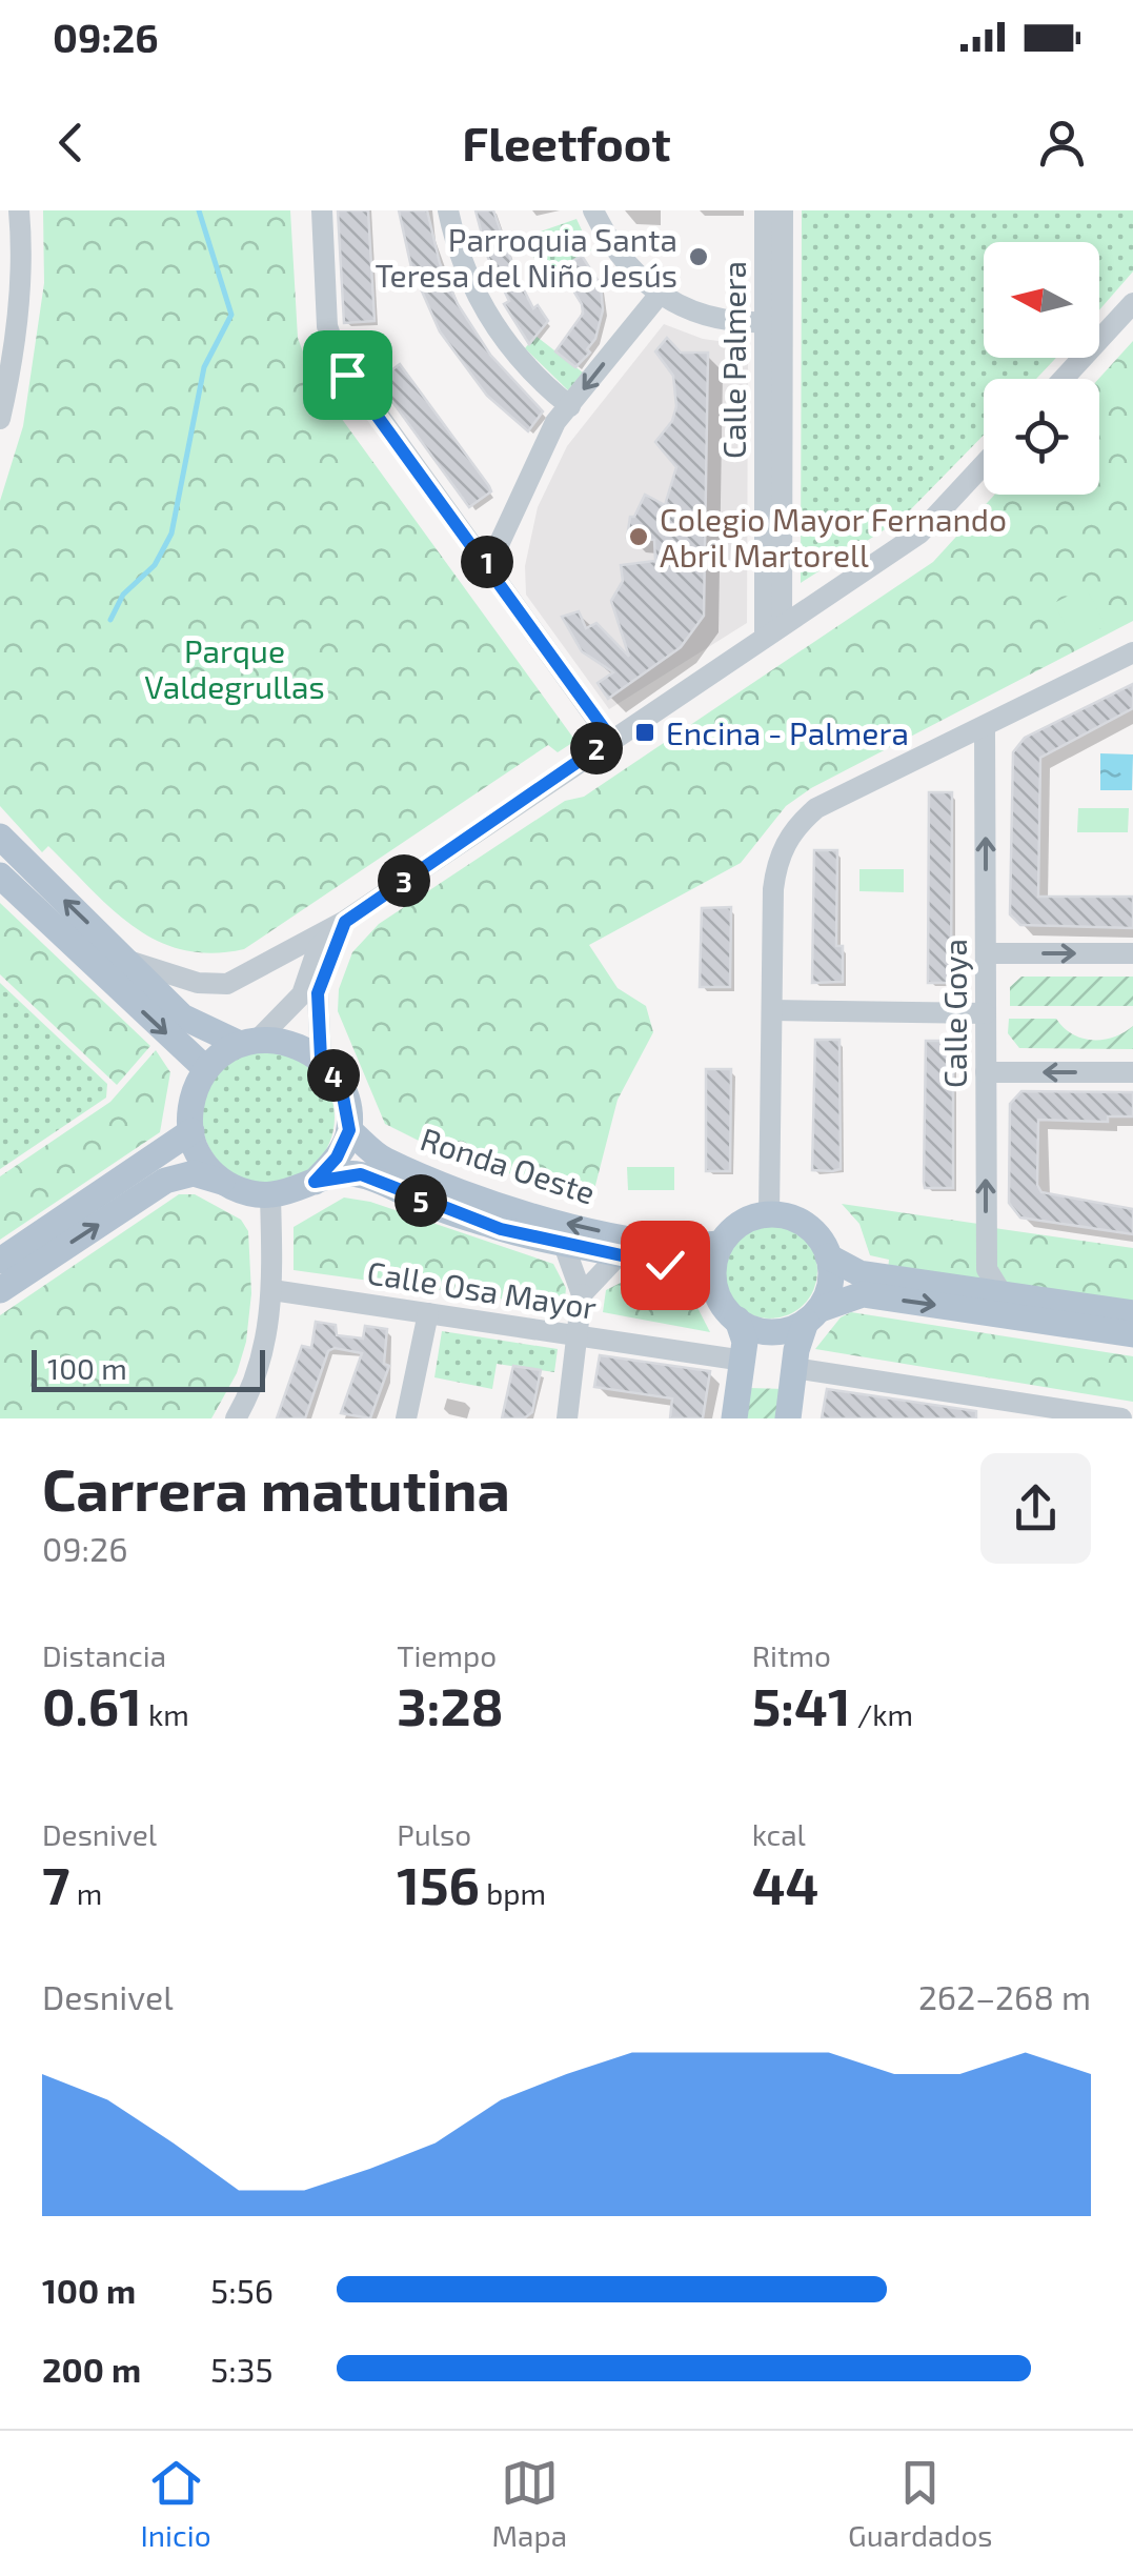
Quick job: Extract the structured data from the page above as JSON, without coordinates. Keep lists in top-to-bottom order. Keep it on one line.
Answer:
{"streets":{"main road":["Ronda Oeste"],"street":["Calle Palmera","Calle Goya","Calle Osa Mayor"]},"one_way":["Calle Goya"],"parks":["Parque Valdegrullas"],"places":{"other":["Parroquia Santa Teresa del Niño Jesús","Colegio Mayor Fernando Abril Martorell"],"transit":["Encina - Palmera"]},"scale_bar":"100 m","north":"left","page":{"status":"09:26","header":"Fleetfoot","pins":["1","2","3","4","5"],"scale":"100 m","heading":["Carrera matutina","09:26"],"stats":[["Distancia","0.61 km"],["Tiempo","3:28"],["Ritmo","5:41 /km"],["Desnivel","7 m"],["Pulso","156 bpm"],["kcal","44"]],"chart":["Desnivel","262–268 m"],"list":[{"name":"100 m","note":"5:56"},{"name":"200 m","note":"5:35"}],"tabs":["Inicio","Mapa","Guardados"]}}
